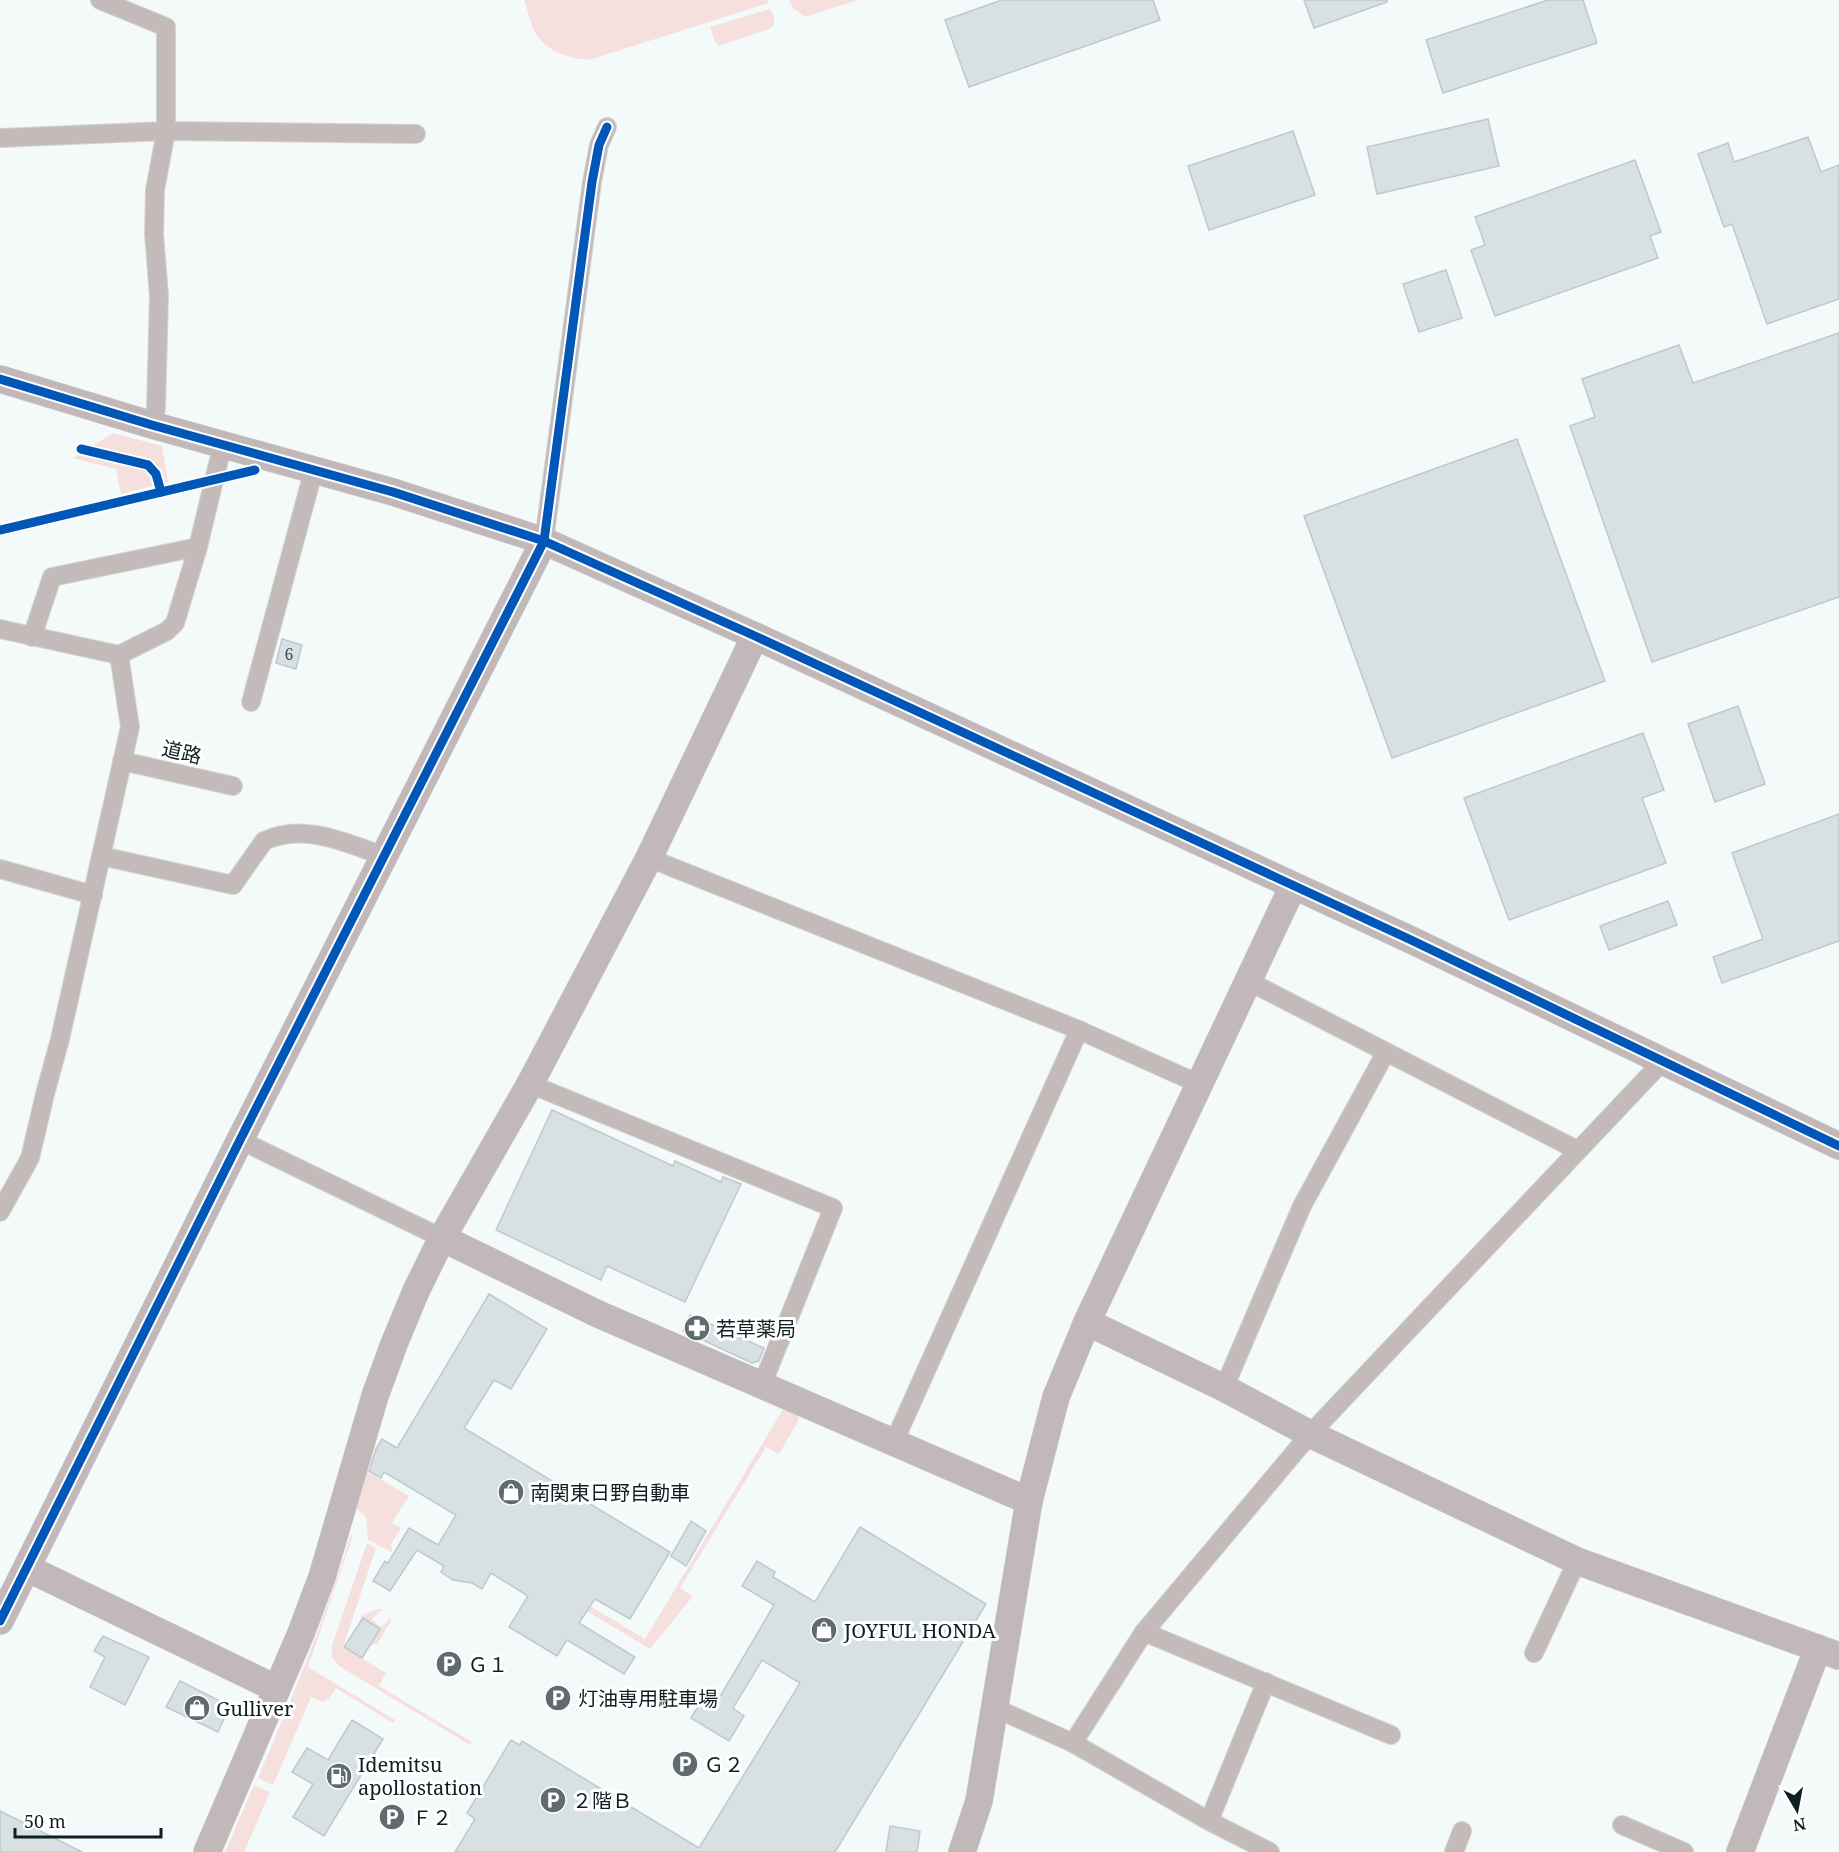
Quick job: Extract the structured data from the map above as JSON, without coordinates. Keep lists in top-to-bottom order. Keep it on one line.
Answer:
{"streets":{"street":["道路"]},"places":{"pharmacy":["若草薬局"],"shop":["南関東日野自動車","JOYFUL HONDA","Gulliver"],"parking":["Ｇ１","灯油専用駐車場","Ｇ２","２階Ｂ","Ｆ２"],"fuel station":["Idemitsu apollostation"]},"house_numbers":["6"],"scale_bar":"50 m","north":"bottom"}
